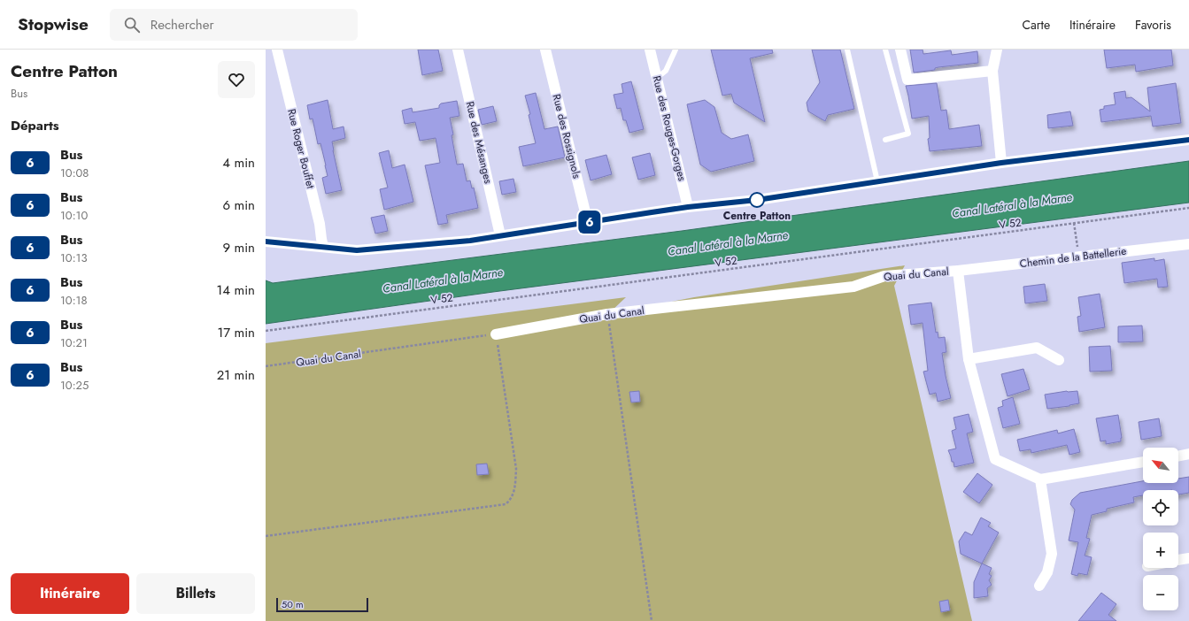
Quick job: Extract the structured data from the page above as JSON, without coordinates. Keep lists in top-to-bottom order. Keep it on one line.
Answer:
{"streets":{"street":["Rue des Rouges-Gorges","Rue des Rossignols","Rue des Mésanges","Rue Roger Bouffet","Chemin de la Battellerie","Quai du Canal"],"path":["V 52"]},"crossings":[["Chemin de la Battellerie","Quai du Canal"]],"water":["Canal Latéral à la Marne"],"places":["Centre Patton"],"lines":["bus line 6"],"scale_bar":"50 m","north":"top left","page":{"header":"Stopwise","search":"Rechercher","nav":["Carte","Itinéraire","Favoris"],"heading":[["Centre Patton","Bus"],"Départs"],"on_map":"6","list":[{"mark":"6","name":"Bus","note":"10:08","value":"4 min"},{"mark":"6","name":"Bus","note":"10:10","value":"6 min"},{"mark":"6","name":"Bus","note":"10:13","value":"9 min"},{"mark":"6","name":"Bus","note":"10:18","value":"14 min"},{"mark":"6","name":"Bus","note":"10:21","value":"17 min"},{"mark":"6","name":"Bus","note":"10:25","value":"21 min"}],"map_buttons":["+","−"],"buttons":["Itinéraire","Billets"],"scale":"50 m"}}
